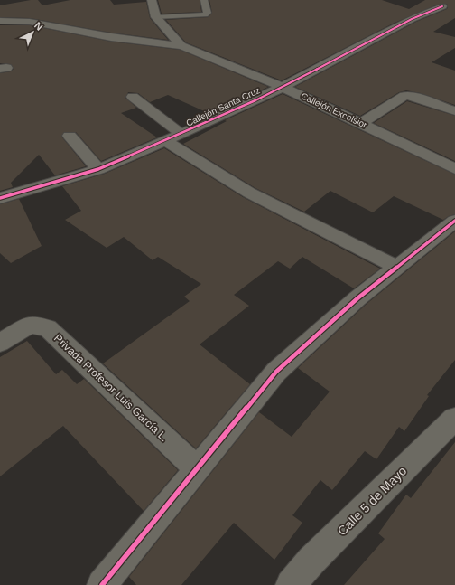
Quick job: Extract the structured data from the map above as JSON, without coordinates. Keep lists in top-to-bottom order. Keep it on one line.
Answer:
{"streets":{"street":["Callejón Santa Cruz","Callejón Excelsior","Privada Profesor Luis García L.","Calle 5 de Mayo"]},"crossings":[["Callejón Santa Cruz","Callejón Excelsior"]],"north":"top right"}
